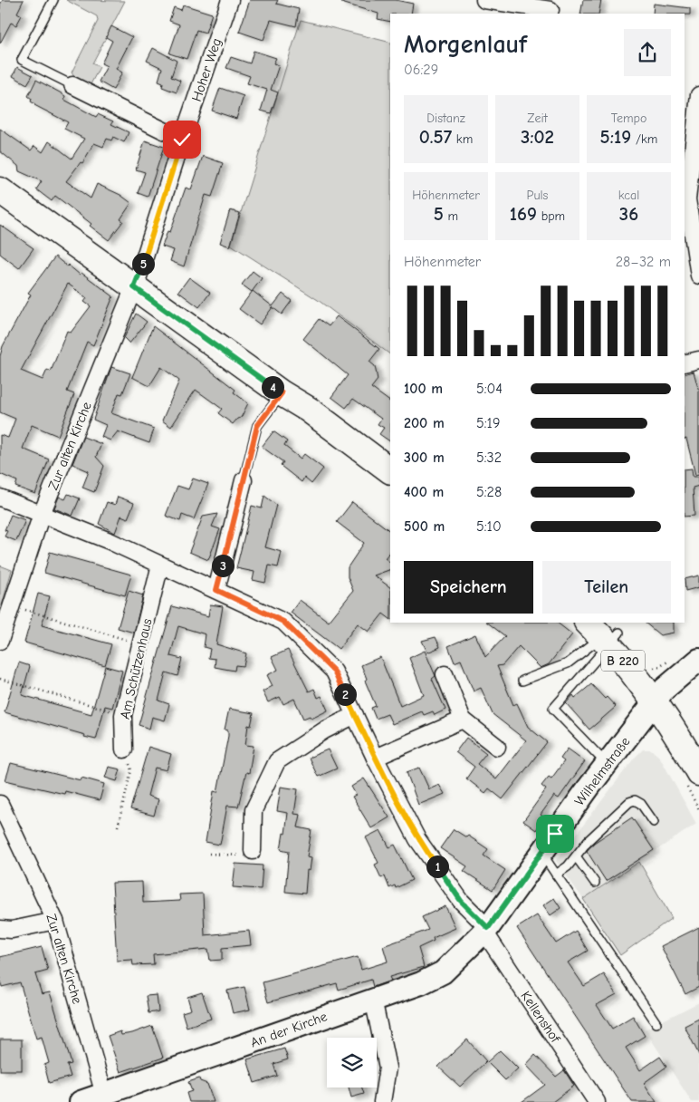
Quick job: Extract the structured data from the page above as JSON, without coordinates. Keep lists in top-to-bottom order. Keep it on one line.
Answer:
{"streets":{"main road":["B 220"],"street":["Hoher Weg","Zur alten Kirche","Am Schützenhaus","Wilhelmstraße","Kellenshof","An der Kirche"]},"crossings":[["Hoher Weg","Zur alten Kirche"],["Zur alten Kirche","An der Kirche"],["B 220","Wilhelmstraße"],["Wilhelmstraße","Kellenshof"],["Wilhelmstraße","An der Kirche"]],"page":{"heading":["Morgenlauf","06:29"],"stats":[["Distanz","0.57 km"],["Zeit","3:02"],["Tempo","5:19 /km"],["Höhenmeter","5 m"],["Puls","169 bpm"],["kcal","36"]],"chart":["Höhenmeter","28–32 m"],"pins":["5","4","3","2","1"],"list":[{"name":"100 m","note":"5:04"},{"name":"200 m","note":"5:19"},{"name":"300 m","note":"5:32"},{"name":"400 m","note":"5:28"},{"name":"500 m","note":"5:10"}],"buttons":["Speichern","Teilen"]}}
